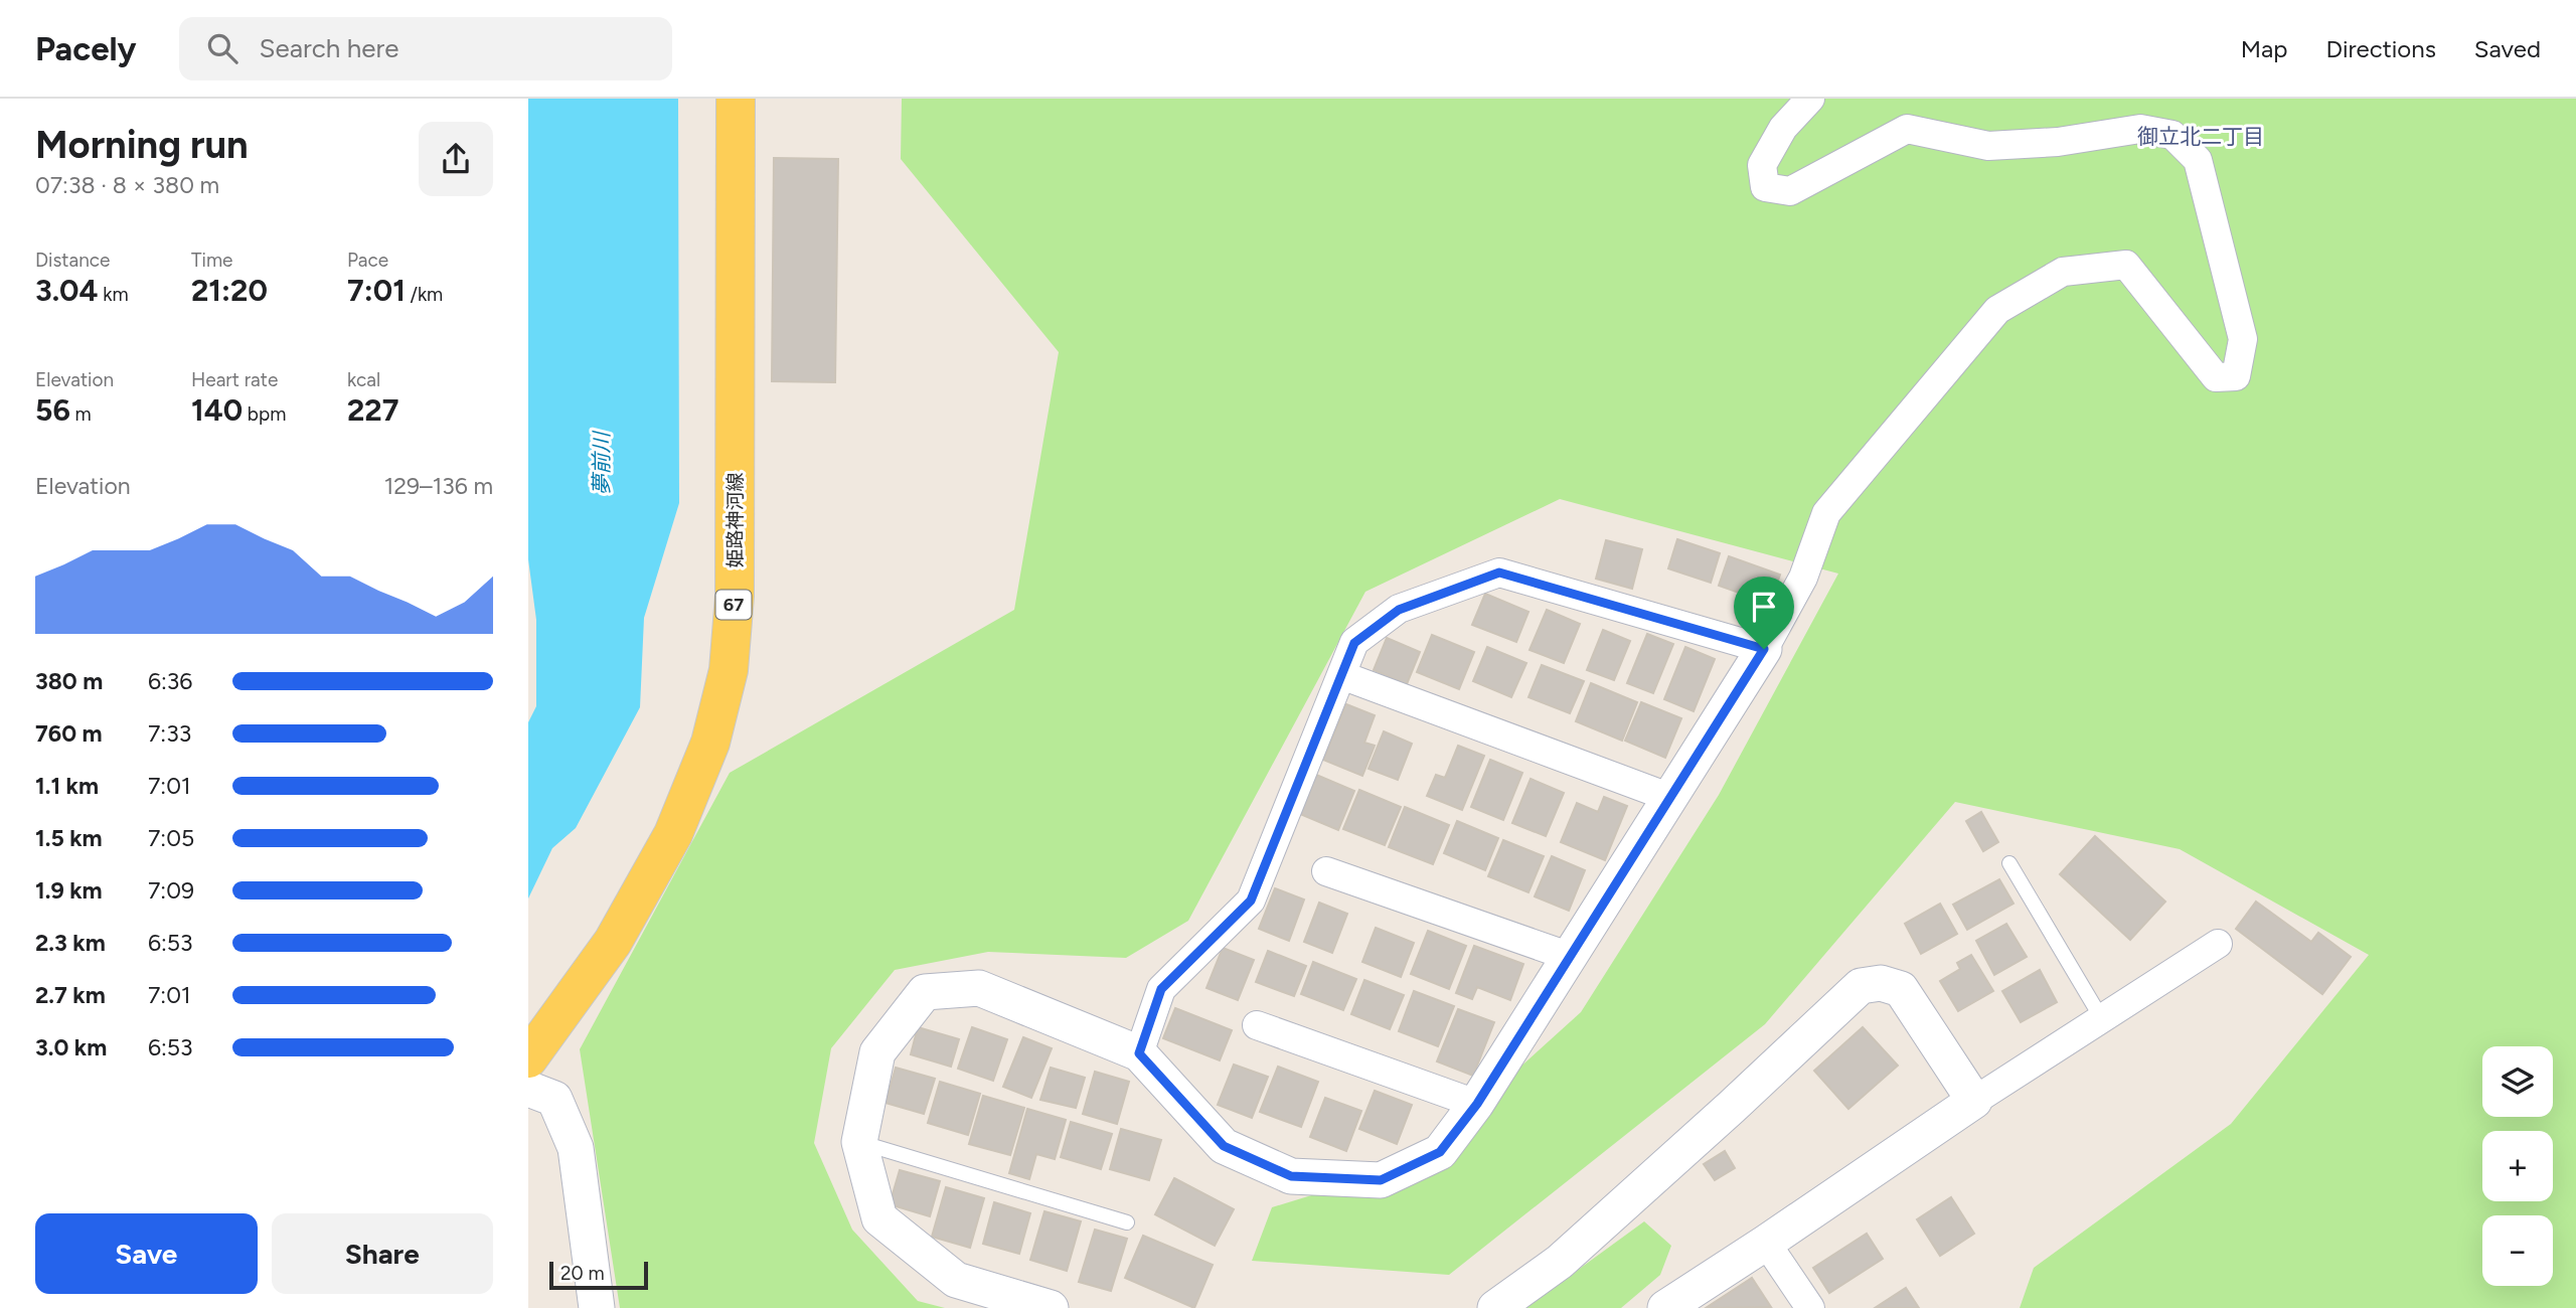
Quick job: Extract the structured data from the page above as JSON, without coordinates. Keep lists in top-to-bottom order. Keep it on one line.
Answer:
{"streets":{"main road":["姫路神河線","67"]},"districts":["御立北二丁目"],"water":["夢前川"],"scale_bar":"20 m","page":{"header":"Pacely","search":"Search here","nav":["Map","Directions","Saved"],"heading":["Morning run","07:38 · 8 × 380 m"],"stats":[["Distance","3.04 km"],["Time","21:20"],["Pace","7:01 /km"],["Elevation","56 m"],["Heart rate","140 bpm"],["kcal","227"]],"chart":["Elevation","129–136 m"],"list":[{"name":"380 m","note":"6:36"},{"name":"760 m","note":"7:33"},{"name":"1.1 km","note":"7:01"},{"name":"1.5 km","note":"7:05"},{"name":"1.9 km","note":"7:09"},{"name":"2.3 km","note":"6:53"},{"name":"2.7 km","note":"7:01"},{"name":"3.0 km","note":"6:53"}],"map_buttons":["+","−"],"buttons":["Save","Share"],"scale":"20 m"}}
